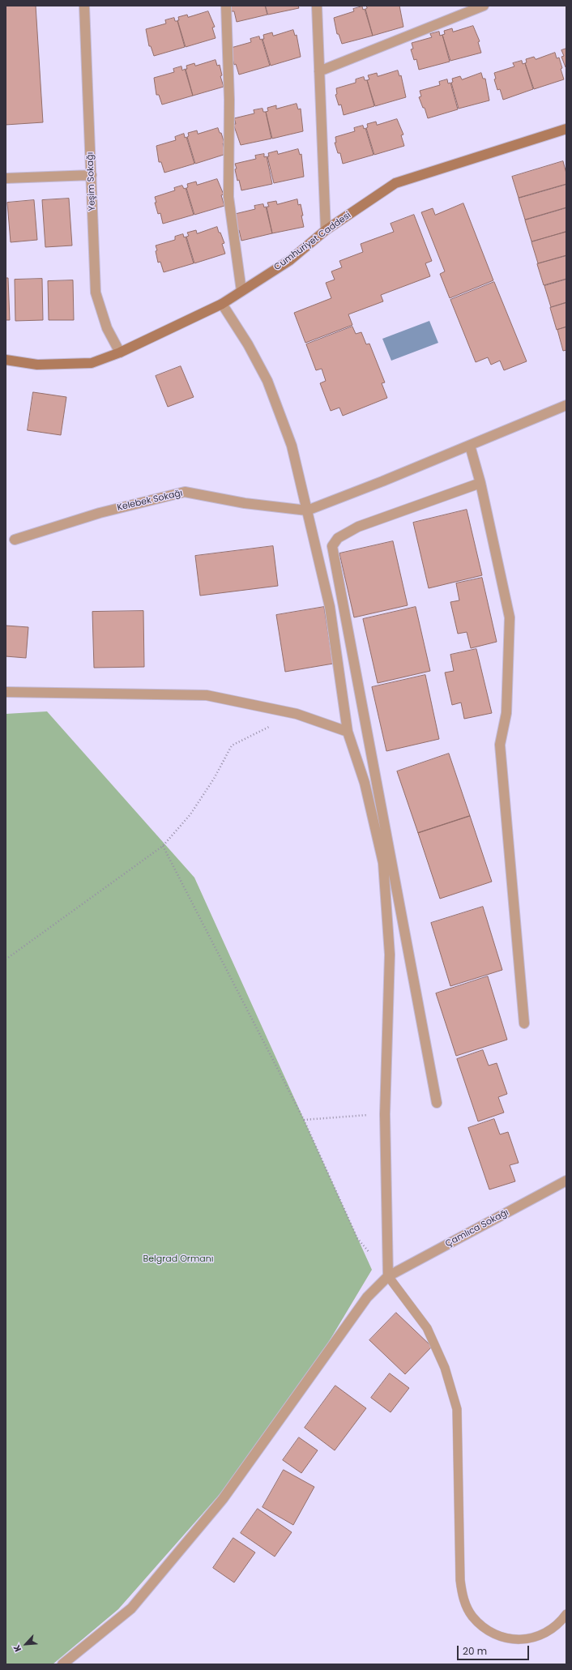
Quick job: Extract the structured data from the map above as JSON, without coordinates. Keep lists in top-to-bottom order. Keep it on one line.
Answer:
{"streets":{"main road":["Cumhuriyet Caddesi"],"street":["Yeşim Sokağı","Kelebek Sokağı","Çamlıca Sokağı"]},"crossings":[["Yeşim Sokağı","Cumhuriyet Caddesi"]],"parks":["Belgrad Ormanı"],"scale_bar":"20 m","north":"bottom left"}
